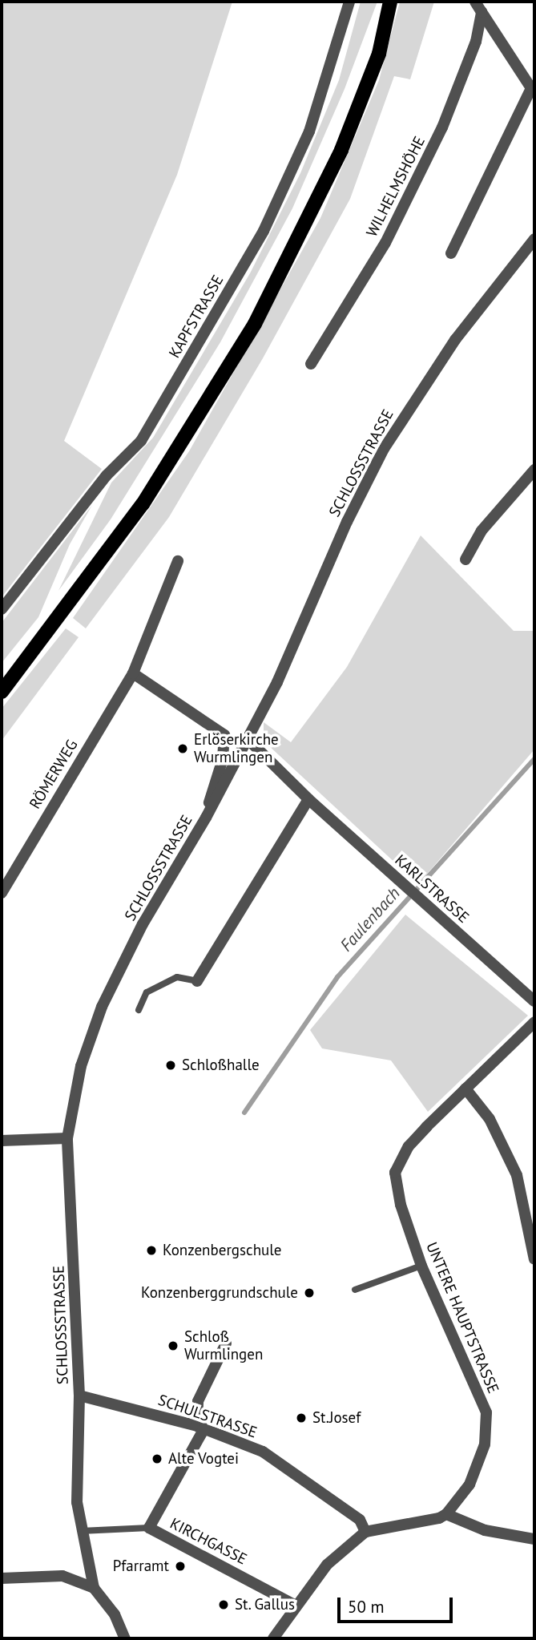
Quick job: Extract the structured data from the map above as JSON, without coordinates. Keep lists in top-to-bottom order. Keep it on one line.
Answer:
{"streets":{"street":["WILHELMSHÖHE","KAPFSTRASSE","SCHLOSSSTRASSE","RÖMERWEG","KARLSTRASSE","UNTERE HAUPTSTRASSE","SCHULSTRASSE","KIRCHGASSE"]},"crossings":[["SCHLOSSSTRASSE","KARLSTRASSE"],["SCHLOSSSTRASSE","SCHULSTRASSE"],["SCHULSTRASSE","KIRCHGASSE"]],"water":["Faulenbach"],"places":["Erlöserkirche Wurmlingen","Schloßhalle","Konzenbergschule","Konzenberggrundschule","Schloß Wurmlingen","St.Josef","Alte Vogtei","Pfarramt","St. Gallus"],"scale_bar":"50 m"}
